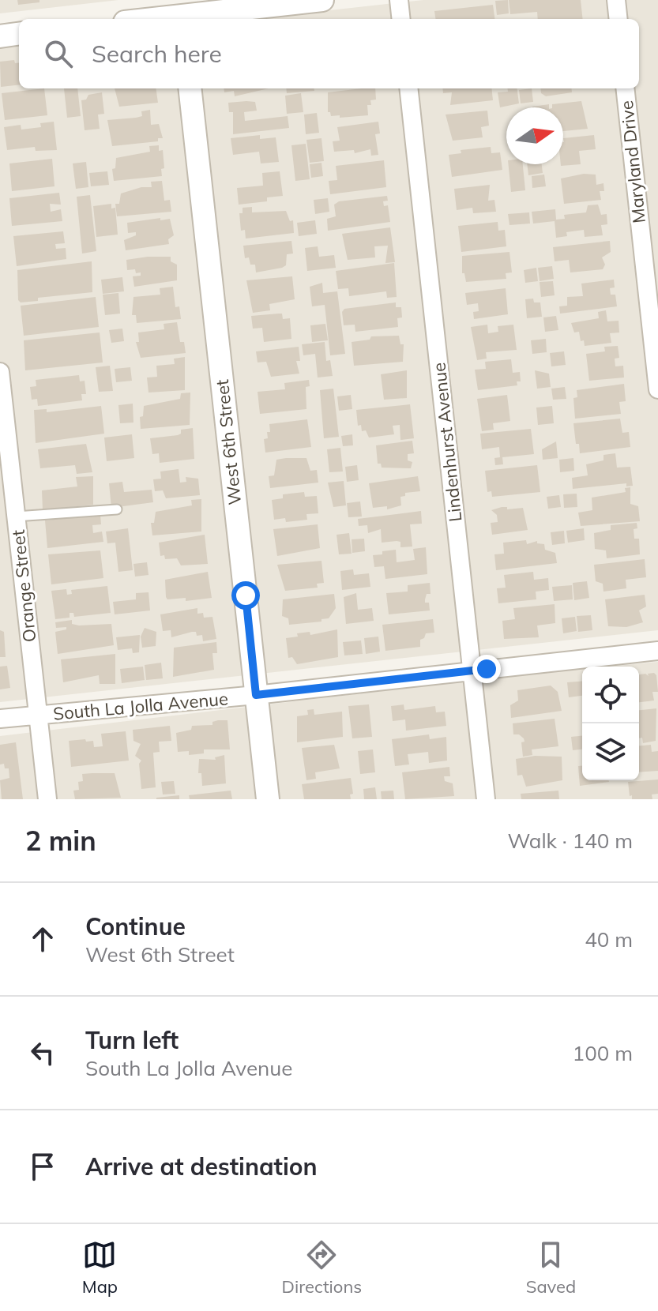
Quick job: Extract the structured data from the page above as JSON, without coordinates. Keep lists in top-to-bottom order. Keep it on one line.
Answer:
{"streets":{"street":["Maryland Drive","West 6th Street","Lindenhurst Avenue","Orange Street","South La Jolla Avenue"]},"crossings":[["West 6th Street","South La Jolla Avenue"],["Lindenhurst Avenue","South La Jolla Avenue"],["Orange Street","South La Jolla Avenue"]],"north":"right","page":{"search":"Search here","heading":["2 min","Walk · 140 m"],"list":[["Continue","West 6th Street","40 m"],["Turn left","South La Jolla Avenue","100 m"],"Arrive at destination"],"nav":["Map","Directions","Saved"]}}
